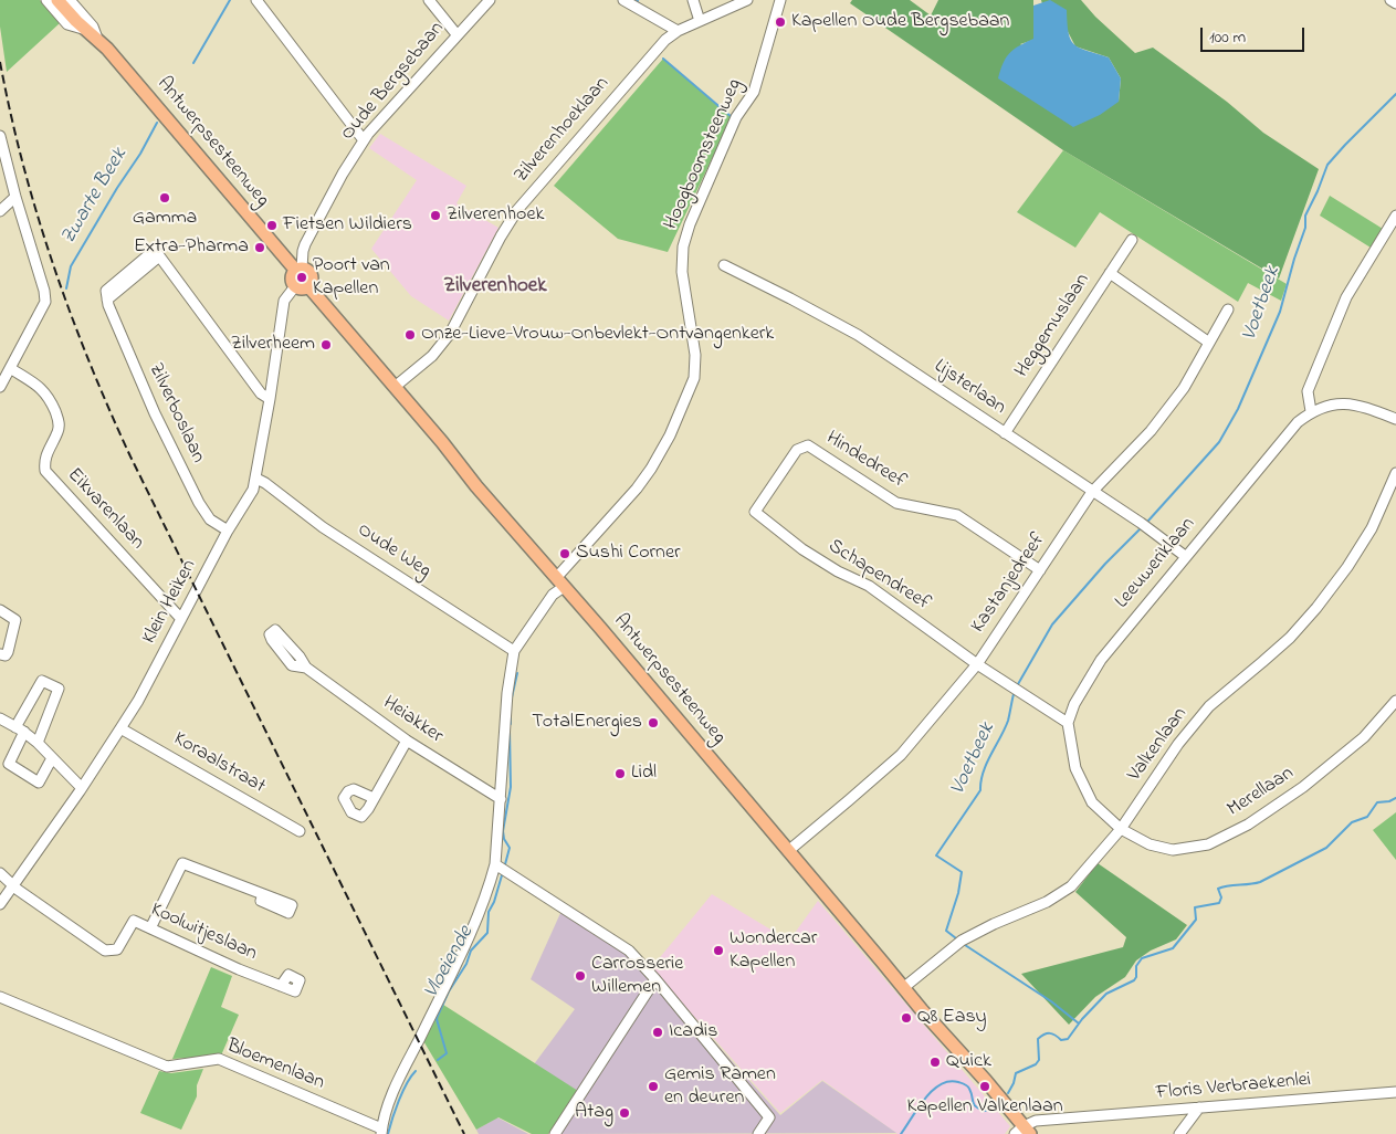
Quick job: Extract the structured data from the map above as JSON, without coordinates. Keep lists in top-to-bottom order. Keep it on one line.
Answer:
{"streets":{"main road":["Antwerpsesteenweg"],"street":["Oude Bergsebaan","Zilverenhoeklaan","Hoogboomsteenweg","Heggemuslaan","Lijsterlaan","Zilverboslaan","Hindedreef","Eikvarenlaan","Oude Weg","Leeuweriklaan","Schapendreef","Kastanjedreef","Klein Heiken","Heiakker","Valkenlaan","Koraalstraat","Merellaan","Koolwitjeslaan","Bloemenlaan","Floris Verbraekenlei"]},"crossings":[["Oude Bergsebaan","Antwerpsesteenweg"],["Oude Bergsebaan","Klein Heiken"],["Zilverenhoeklaan","Antwerpsesteenweg"],["Antwerpsesteenweg","Hoogboomsteenweg"],["Antwerpsesteenweg","Kastanjedreef"],["Antwerpsesteenweg","Klein Heiken"],["Antwerpsesteenweg","Valkenlaan"],["Antwerpsesteenweg","Floris Verbraekenlei"],["Heggemuslaan","Lijsterlaan"],["Lijsterlaan","Leeuweriklaan"],["Lijsterlaan","Kastanjedreef"],["Zilverboslaan","Klein Heiken"],["Hindedreef","Schapendreef"],["Hindedreef","Kastanjedreef"],["Eikvarenlaan","Klein Heiken"],["Oude Weg","Klein Heiken"],["Leeuweriklaan","Schapendreef"],["Schapendreef","Kastanjedreef"],["Klein Heiken","Koraalstraat"],["Klein Heiken","Koolwitjeslaan"],["Valkenlaan","Merellaan"]],"districts":["Zilverenhoek"],"water":["Zwarte Beek","Voetbeek","Vloeiende"],"places":["Kapellen Oude Bergsebaan","Gamma","Zilverenhoek","Fietsen Wildiers","Extra-Pharma","Poort van Kapellen","Onze-Lieve-Vrouw-Onbevlekt-Ontvangenkerk","Zilverheem","Sushi Corner","TotalEnergies","Lidl","Wondercar Kapellen","Carrosserie Willemen","Q8 Easy","Icadis","Quick","Gemis Ramen en deuren","Kapellen Valkenlaan","Atag"],"scale_bar":"100 m"}
